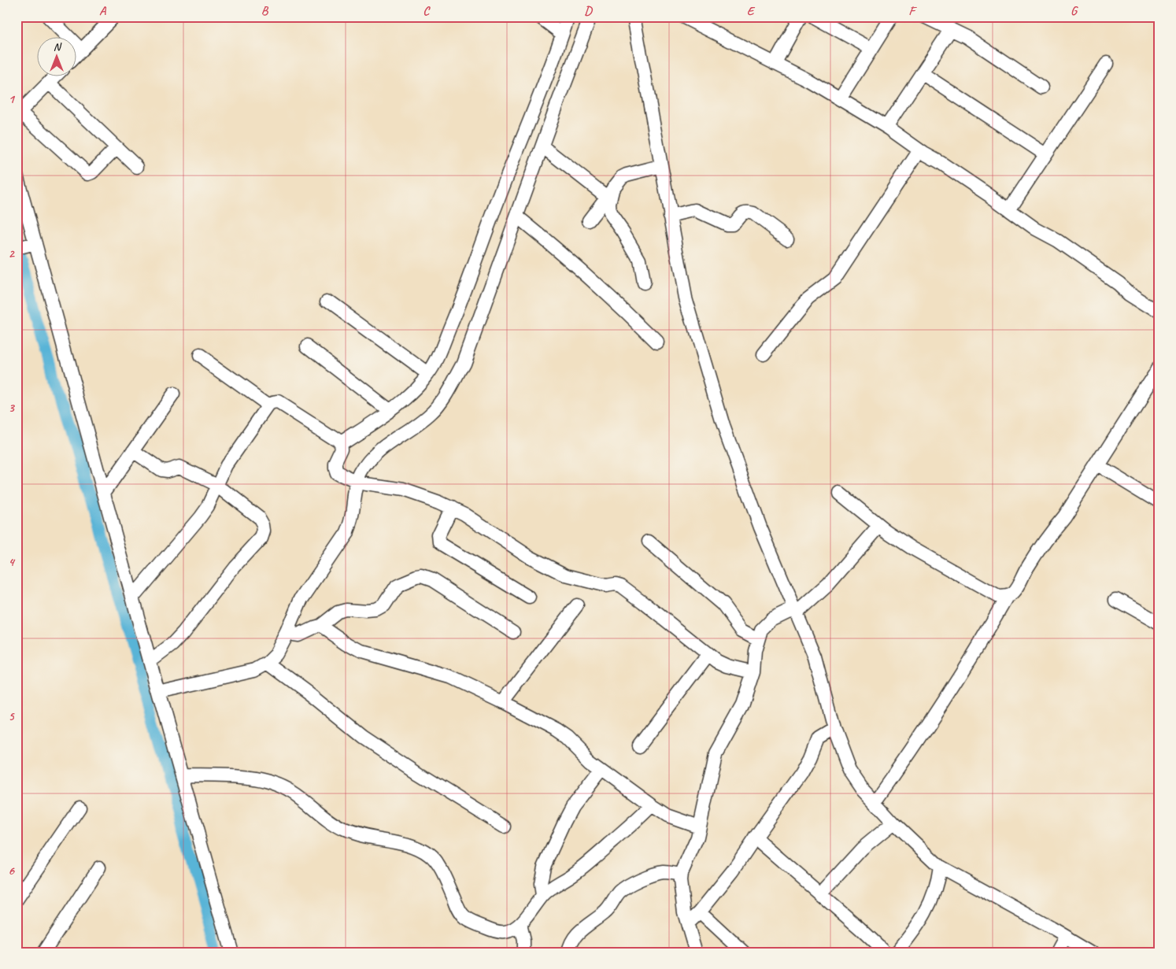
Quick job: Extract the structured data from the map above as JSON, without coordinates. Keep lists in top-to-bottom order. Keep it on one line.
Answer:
{"north":"top","grid":{"columns":["A","B","C","D","E","F","G"],"rows":["1","2","3","4","5","6"]}}
